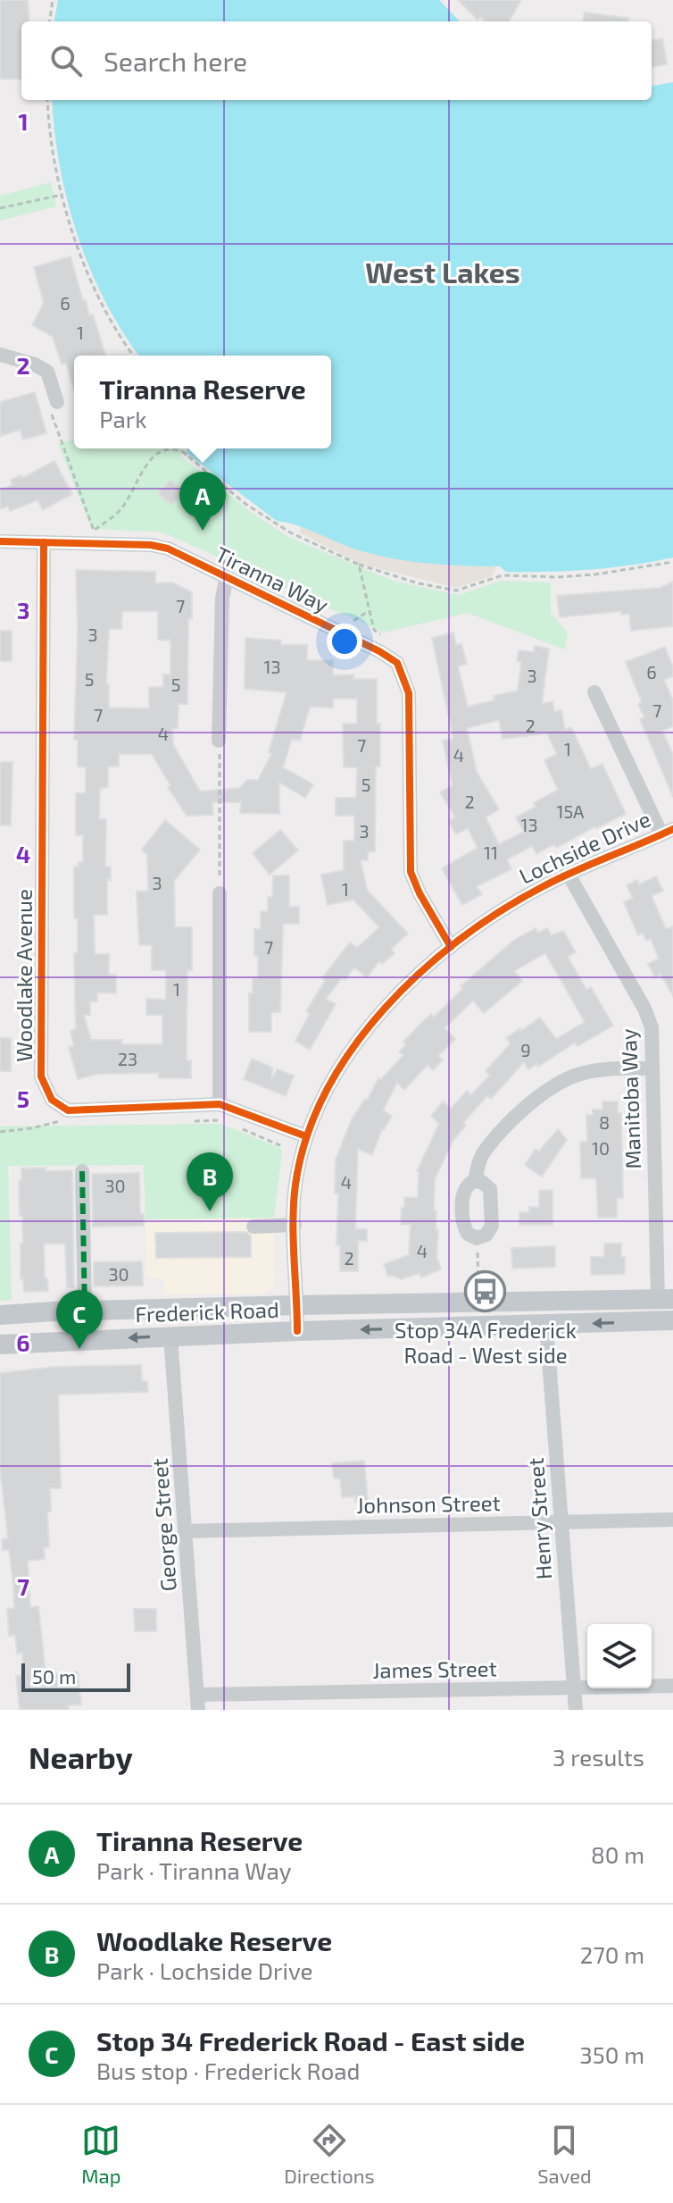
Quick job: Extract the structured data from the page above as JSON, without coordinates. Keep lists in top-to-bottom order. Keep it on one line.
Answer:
{"streets":{"main road":["Frederick Road"],"street":["Tiranna Way","Lochside Drive","Woodlake Avenue","Manitoba Way","Johnson Street","Henry Street","George Street","James Street"]},"crossings":[["Tiranna Way","Lochside Drive"],["Tiranna Way","Woodlake Avenue"],["Lochside Drive","Woodlake Avenue"],["Lochside Drive","Manitoba Way"],["Lochside Drive","Frederick Road"],["Manitoba Way","Frederick Road"],["Frederick Road","Henry Street"],["Frederick Road","George Street"],["Johnson Street","Henry Street"],["Johnson Street","George Street"],["Henry Street","James Street"],["George Street","James Street"]],"districts":["West Lakes"],"places":{"bus stop":["Stop 34A Frederick Road - West side"]},"house_numbers":["6","1","7","3","13","6","3","5","5","7","7","2","4","7","1","4","5","2","15A","13","3","11","3","1","7","1","9","23","8","10","4","30","4","2","30"],"scale_bar":"50 m","page":{"search":"Search here","popup":["Tiranna Reserve","Park"],"pins":["A","B","C"],"scale":"50 m","heading":["Nearby","3 results"],"list":[{"mark":"A","name":"Tiranna Reserve","note":"Park · Tiranna Way","value":"80 m"},{"mark":"B","name":"Woodlake Reserve","note":"Park · Lochside Drive","value":"270 m"},{"mark":"C","name":"Stop 34 Frederick Road - East side","note":"Bus stop · Frederick Road","value":"350 m"}],"nav":["Map","Directions","Saved"]},"grid":{"rows":["1","2","3","4","5","6","7"]}}
